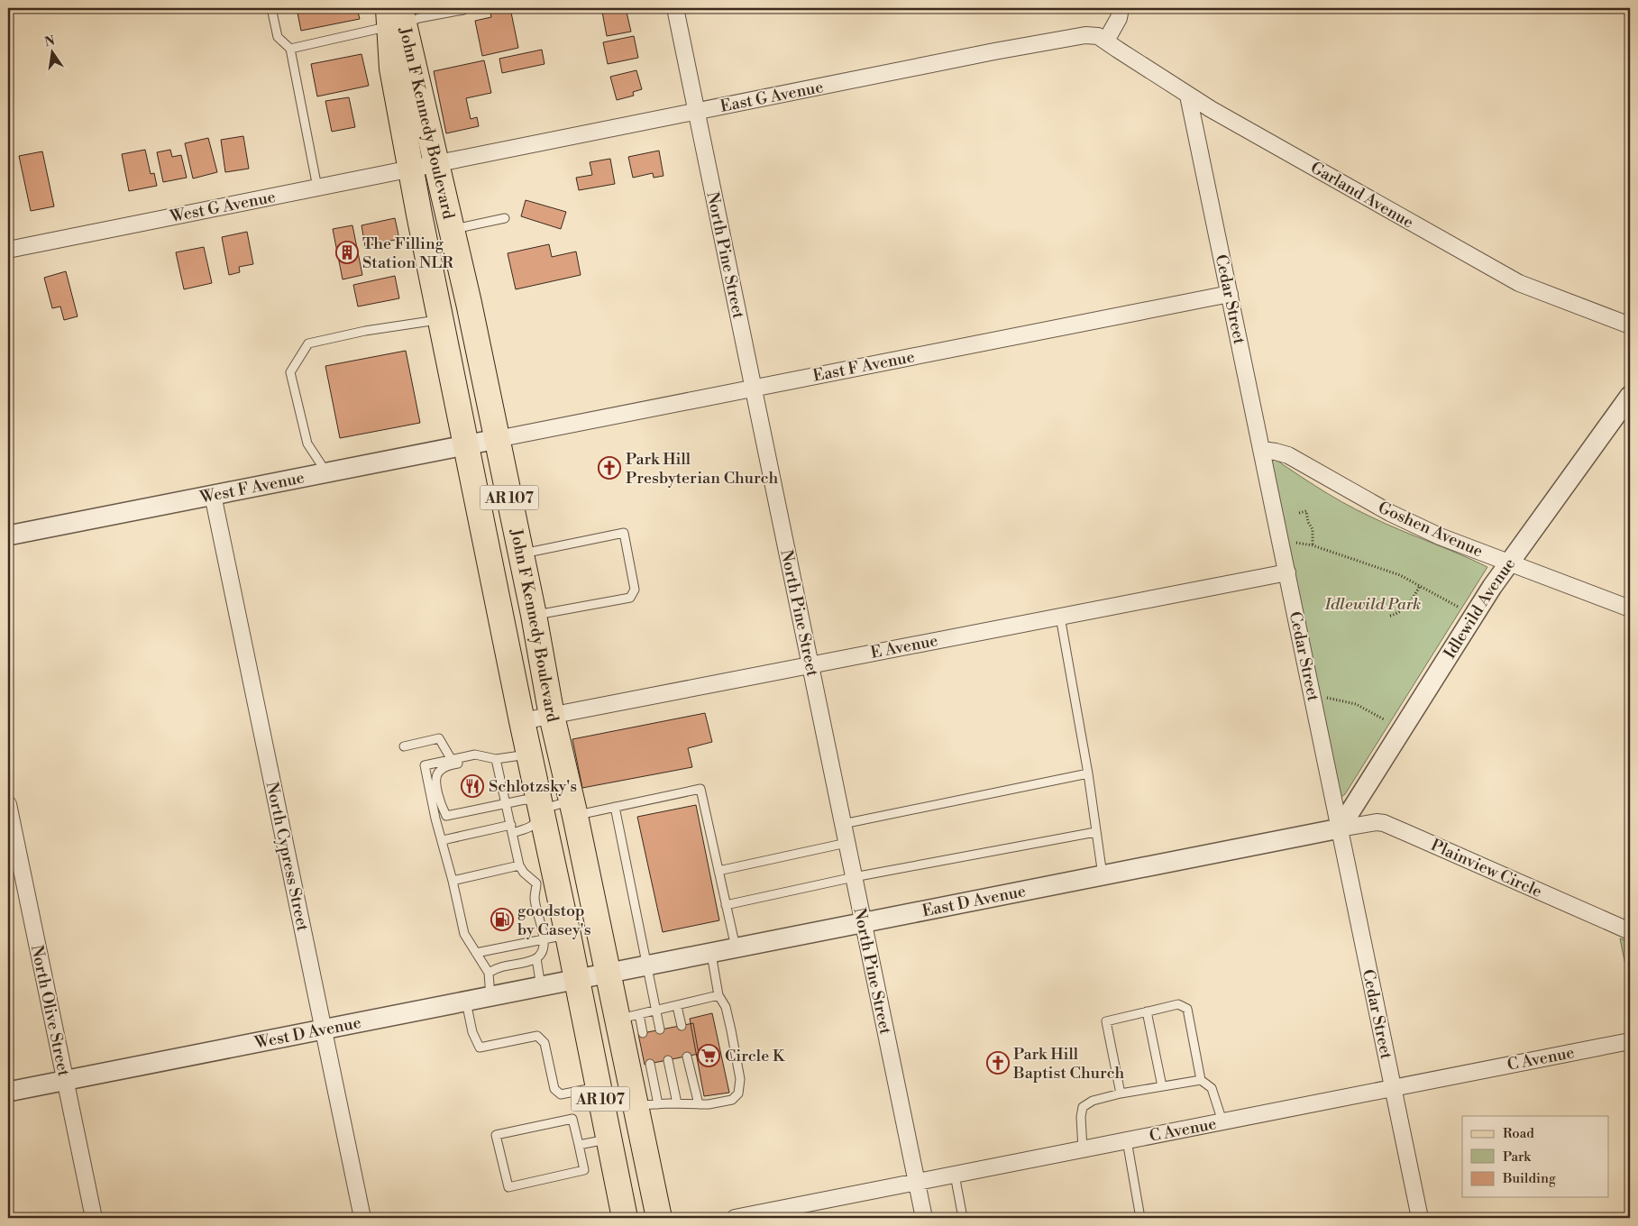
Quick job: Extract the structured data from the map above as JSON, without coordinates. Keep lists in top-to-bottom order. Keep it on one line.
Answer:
{"streets":{"main road":["John F Kennedy Boulevard","AR 107"],"street":["East G Avenue","Garland Avenue","West G Avenue","North Pine Street","Cedar Street","East F Avenue","West F Avenue","Goshen Avenue","Idlewild Avenue","E Avenue","North Cypress Street","Plainview Circle","East D Avenue","North Olive Street","West D Avenue","C Avenue"]},"crossings":[["East G Avenue","John F Kennedy Boulevard"],["East G Avenue","Garland Avenue"],["East G Avenue","West G Avenue"],["East G Avenue","North Pine Street"],["John F Kennedy Boulevard","West G Avenue"],["John F Kennedy Boulevard","East F Avenue"],["John F Kennedy Boulevard","West F Avenue"],["John F Kennedy Boulevard","E Avenue"],["John F Kennedy Boulevard","East D Avenue"],["John F Kennedy Boulevard","West D Avenue"],["Garland Avenue","Cedar Street"],["North Pine Street","East F Avenue"],["North Pine Street","E Avenue"],["North Pine Street","East D Avenue"],["North Pine Street","C Avenue"],["Cedar Street","East F Avenue"],["Cedar Street","Goshen Avenue"],["Cedar Street","Idlewild Avenue"],["Cedar Street","E Avenue"],["Cedar Street","Plainview Circle"],["Cedar Street","East D Avenue"],["Cedar Street","C Avenue"],["East F Avenue","West F Avenue"],["West F Avenue","North Cypress Street"],["Goshen Avenue","Idlewild Avenue"],["Idlewild Avenue","Plainview Circle"],["Idlewild Avenue","East D Avenue"],["North Cypress Street","West D Avenue"],["Plainview Circle","East D Avenue"],["East D Avenue","West D Avenue"],["North Olive Street","West D Avenue"]],"parks":["Idlewild Park"],"places":{"building":["The Filling Station NLR"],"church":["Park Hill Presbyterian Church","Park Hill Baptist Church"],"restaurant":["Schlotzsky's"],"fuel station":["goodstop by Casey's"],"supermarket":["Circle K"]},"legend":["Road","Park","Building"],"north":"top"}
